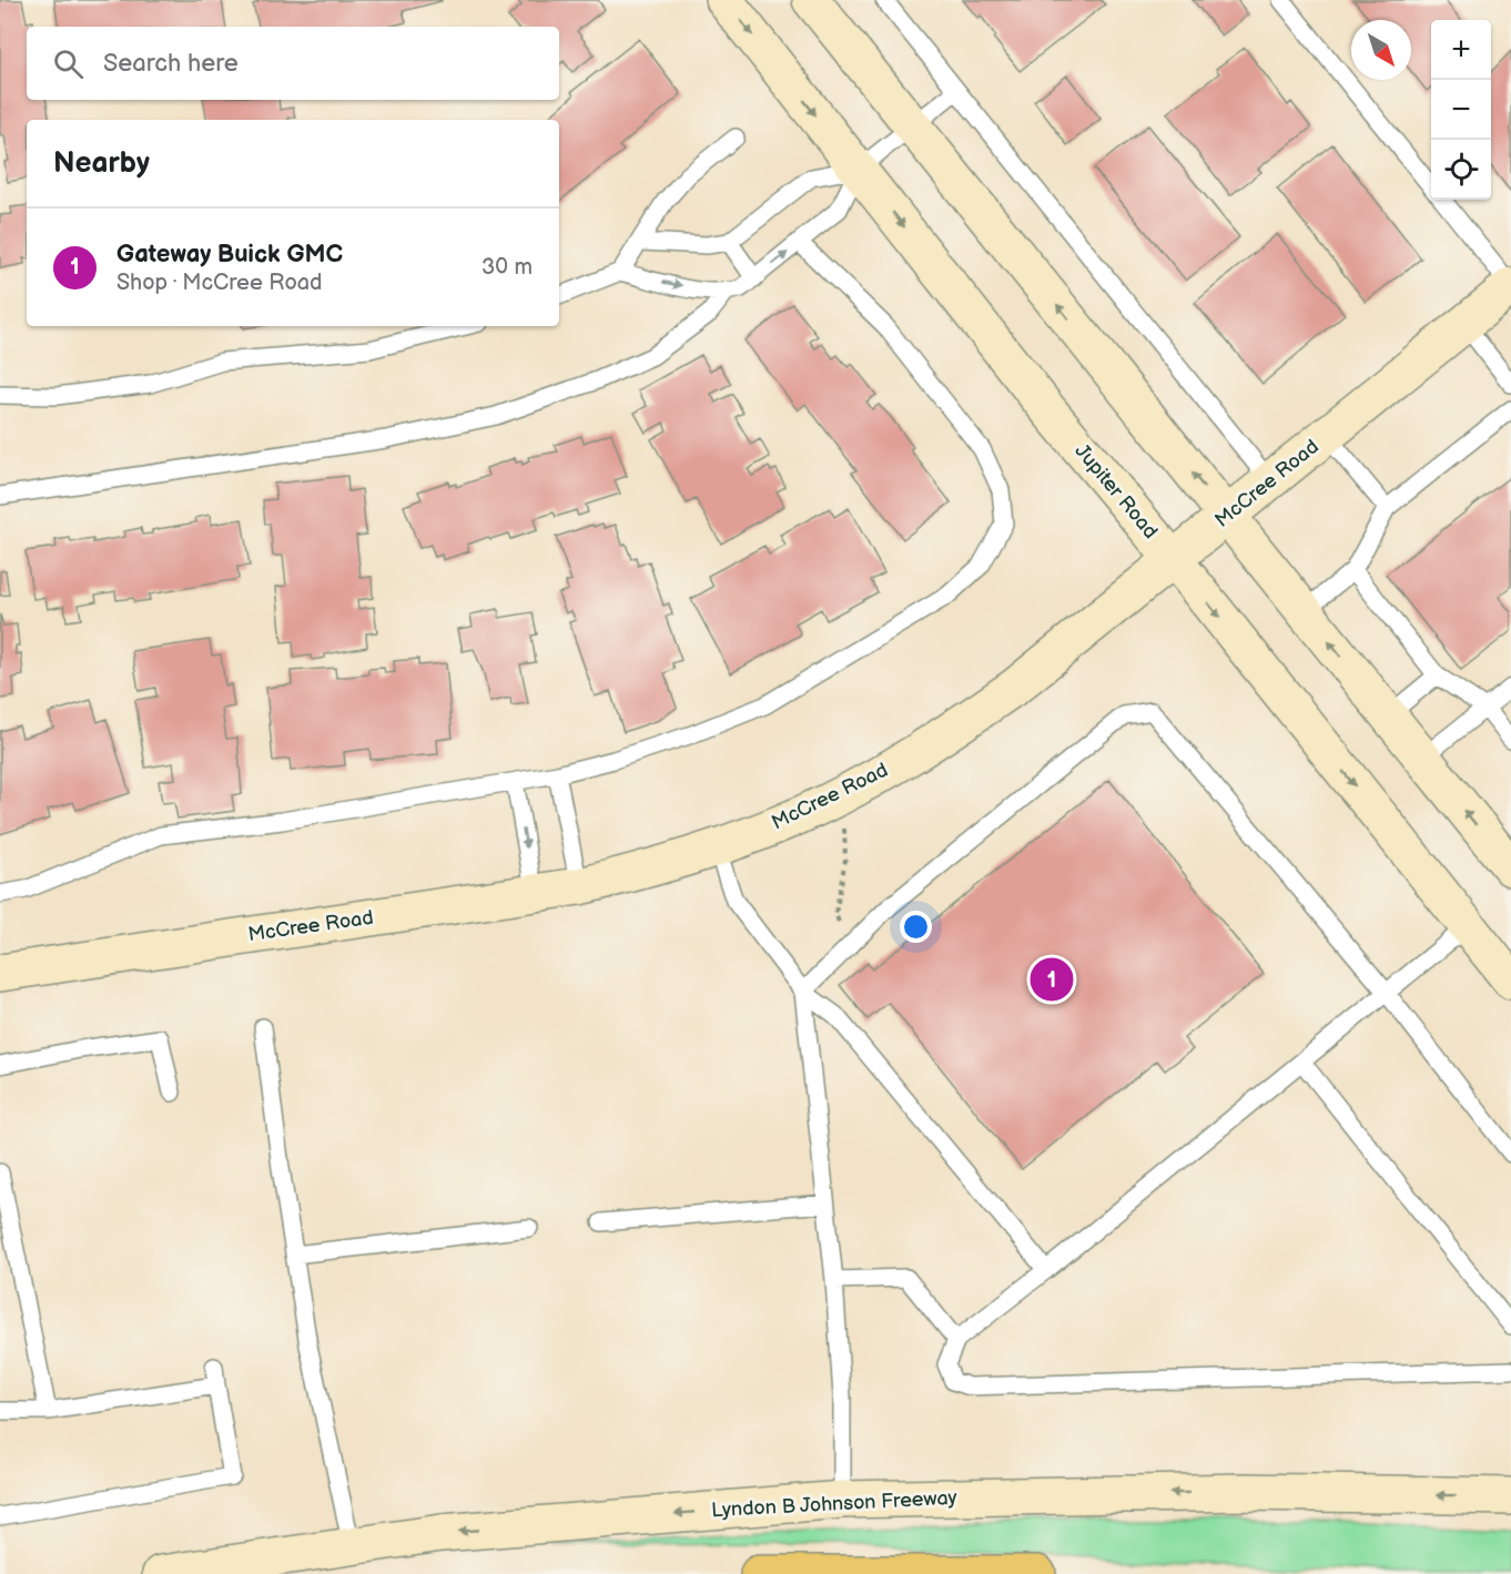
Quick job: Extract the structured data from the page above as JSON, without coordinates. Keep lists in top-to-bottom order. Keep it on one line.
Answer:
{"streets":{"main road":["McCree Road","Jupiter Road","Lyndon B Johnson Freeway"]},"crossings":[["McCree Road","Jupiter Road"]],"one_way":["Lyndon B Johnson Freeway"],"north":"bottom right","page":{"map_buttons":["+","−"],"search":"Search here","heading":"Nearby","list":[{"mark":"1","name":"Gateway Buick GMC","note":"Shop · McCree Road","value":"30 m"}],"pins":"1"}}
